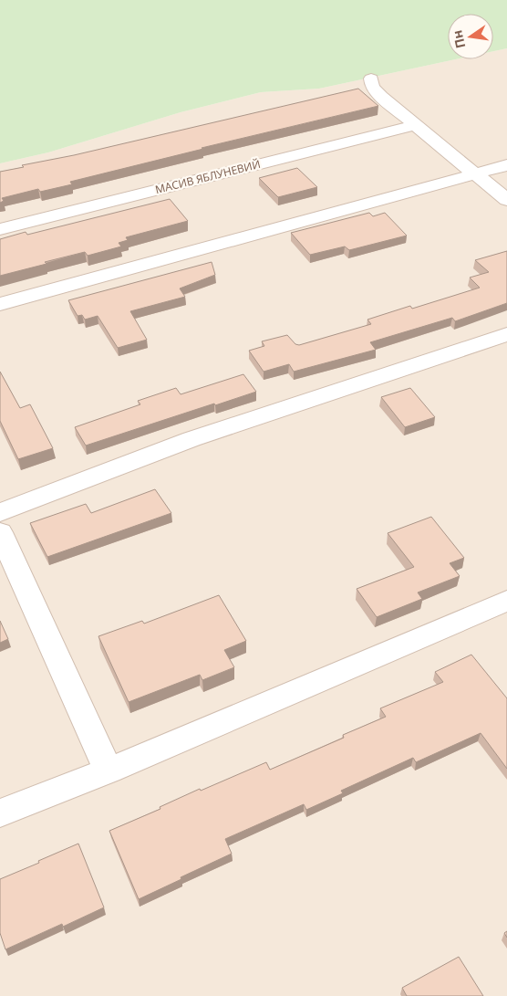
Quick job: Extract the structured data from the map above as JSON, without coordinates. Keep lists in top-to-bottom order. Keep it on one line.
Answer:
{"streets":{"street":["МАСИВ ЯБЛУНЕВИЙ"]},"north":"left"}
